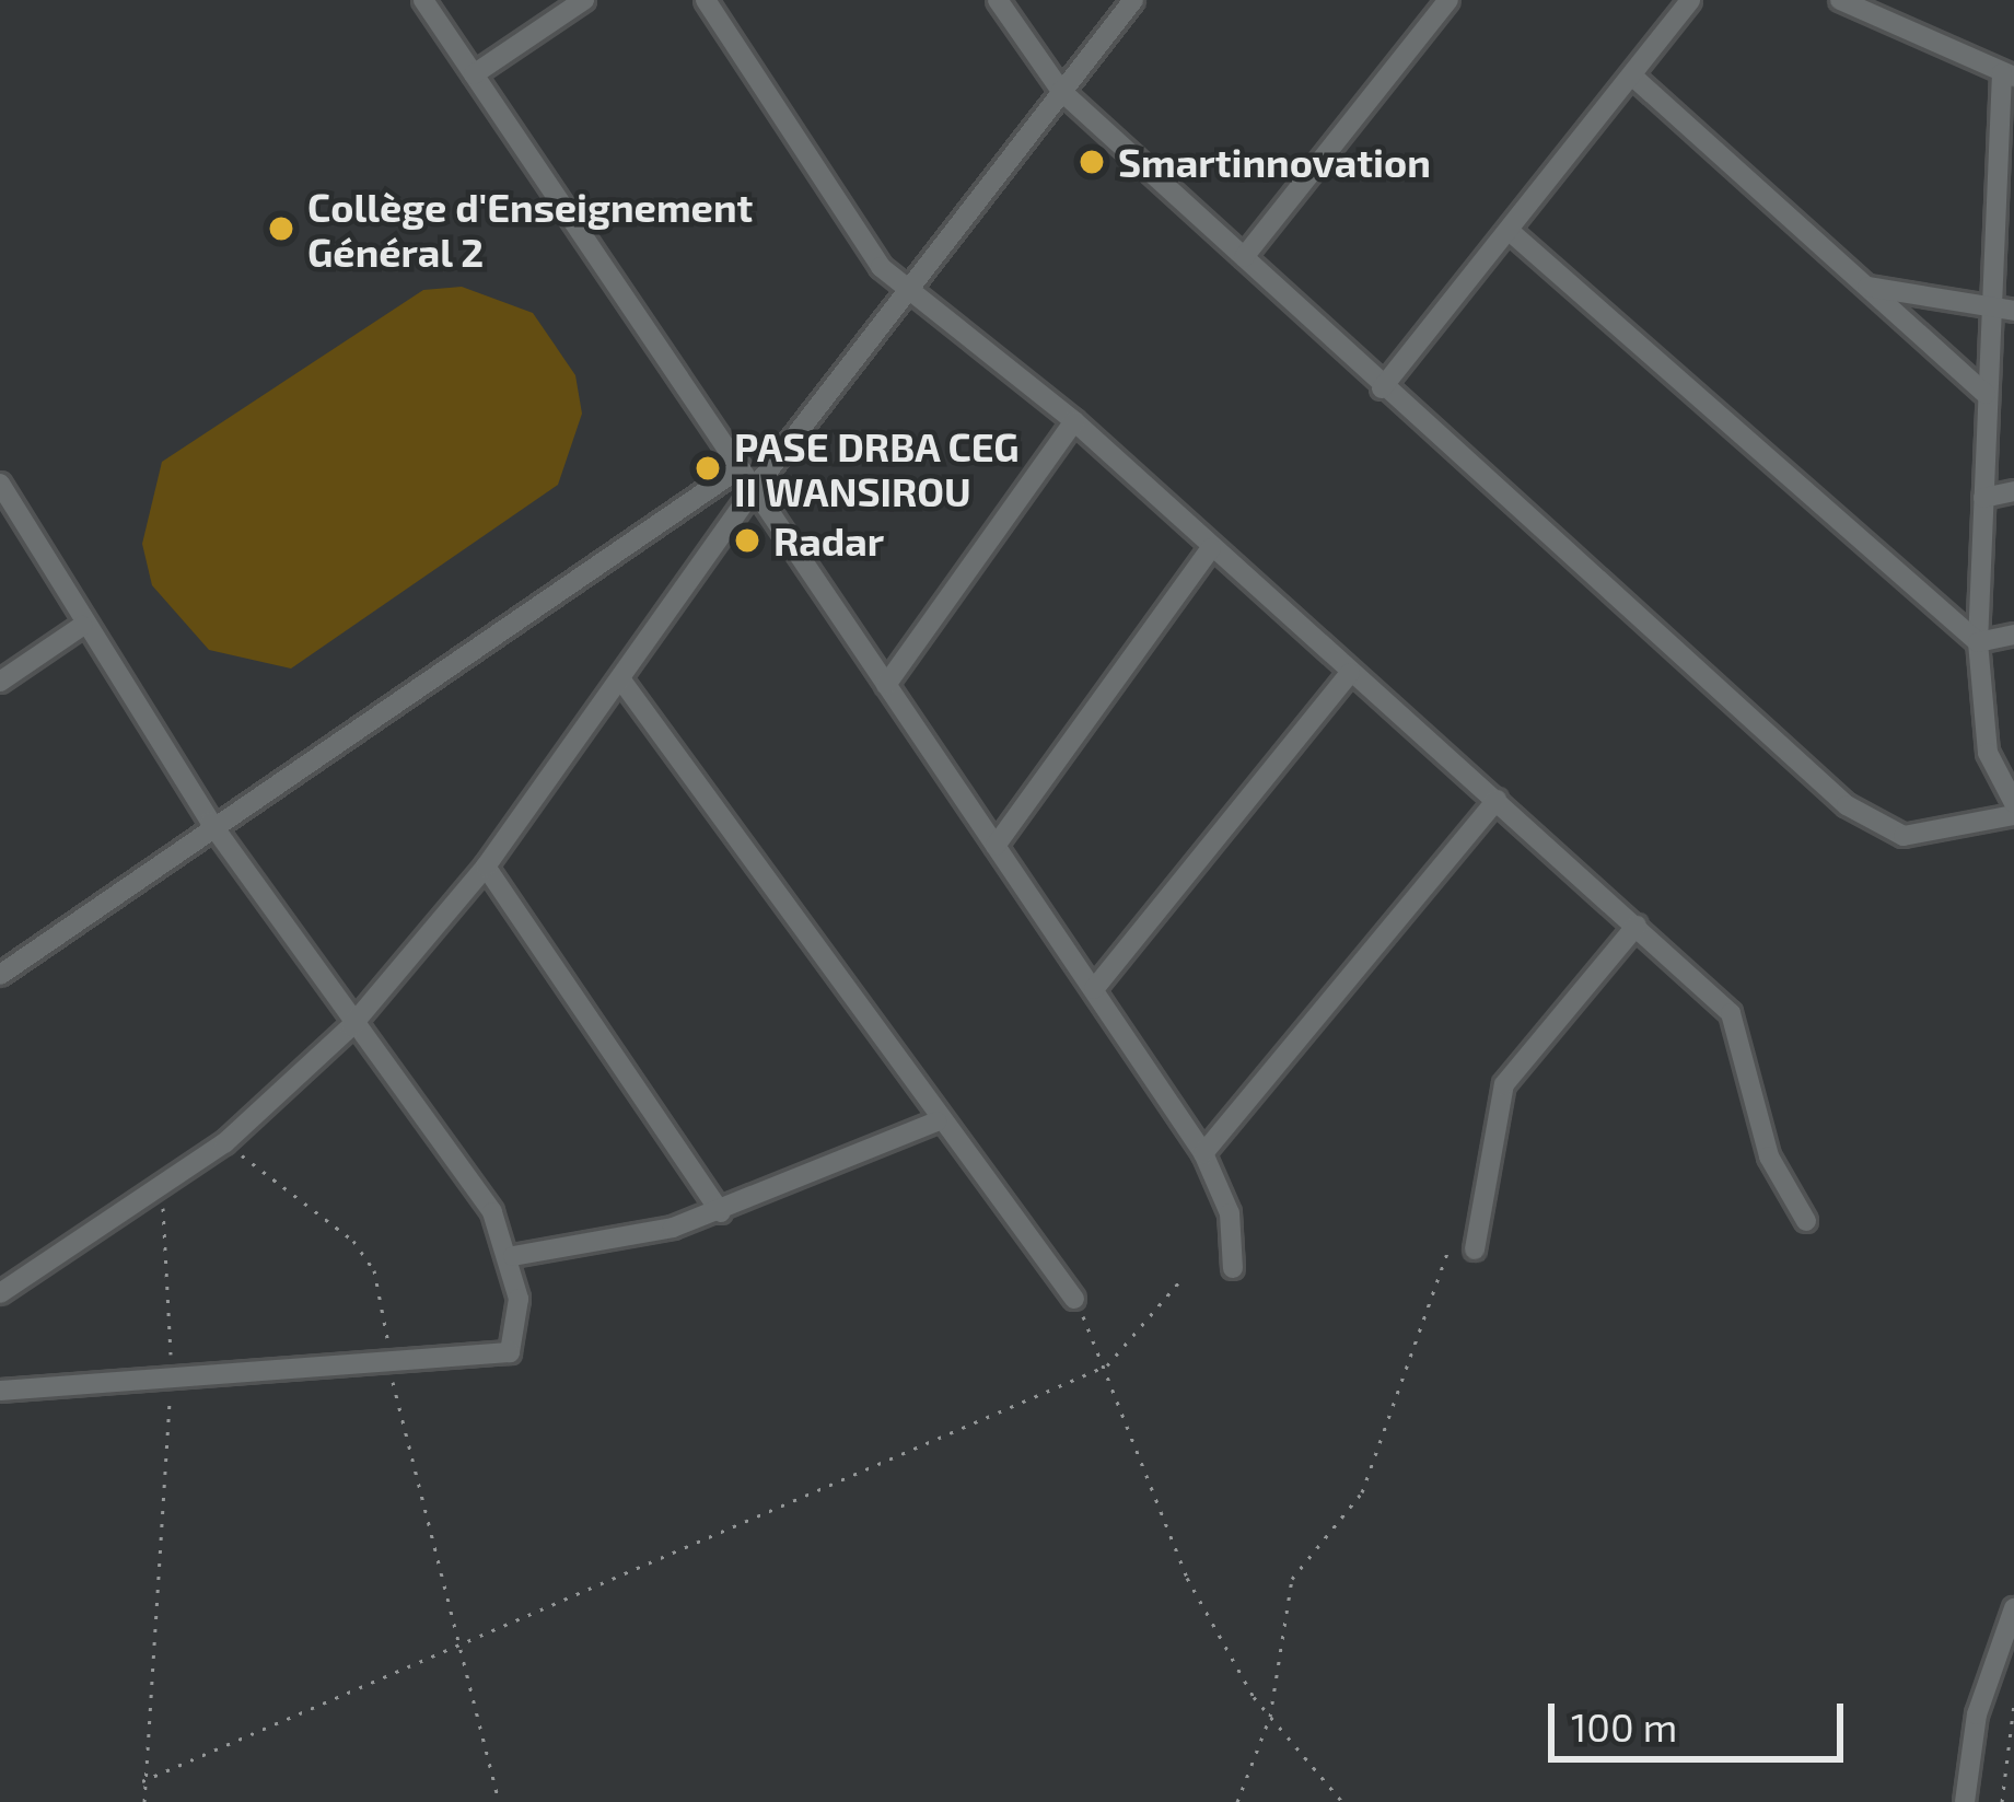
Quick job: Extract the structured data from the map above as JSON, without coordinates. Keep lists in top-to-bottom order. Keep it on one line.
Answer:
{"places":["Smartinnovation","Collège d'Enseignement Général 2","PASE DRBA CEG II WANSIROU","Radar"],"scale_bar":"100 m"}
